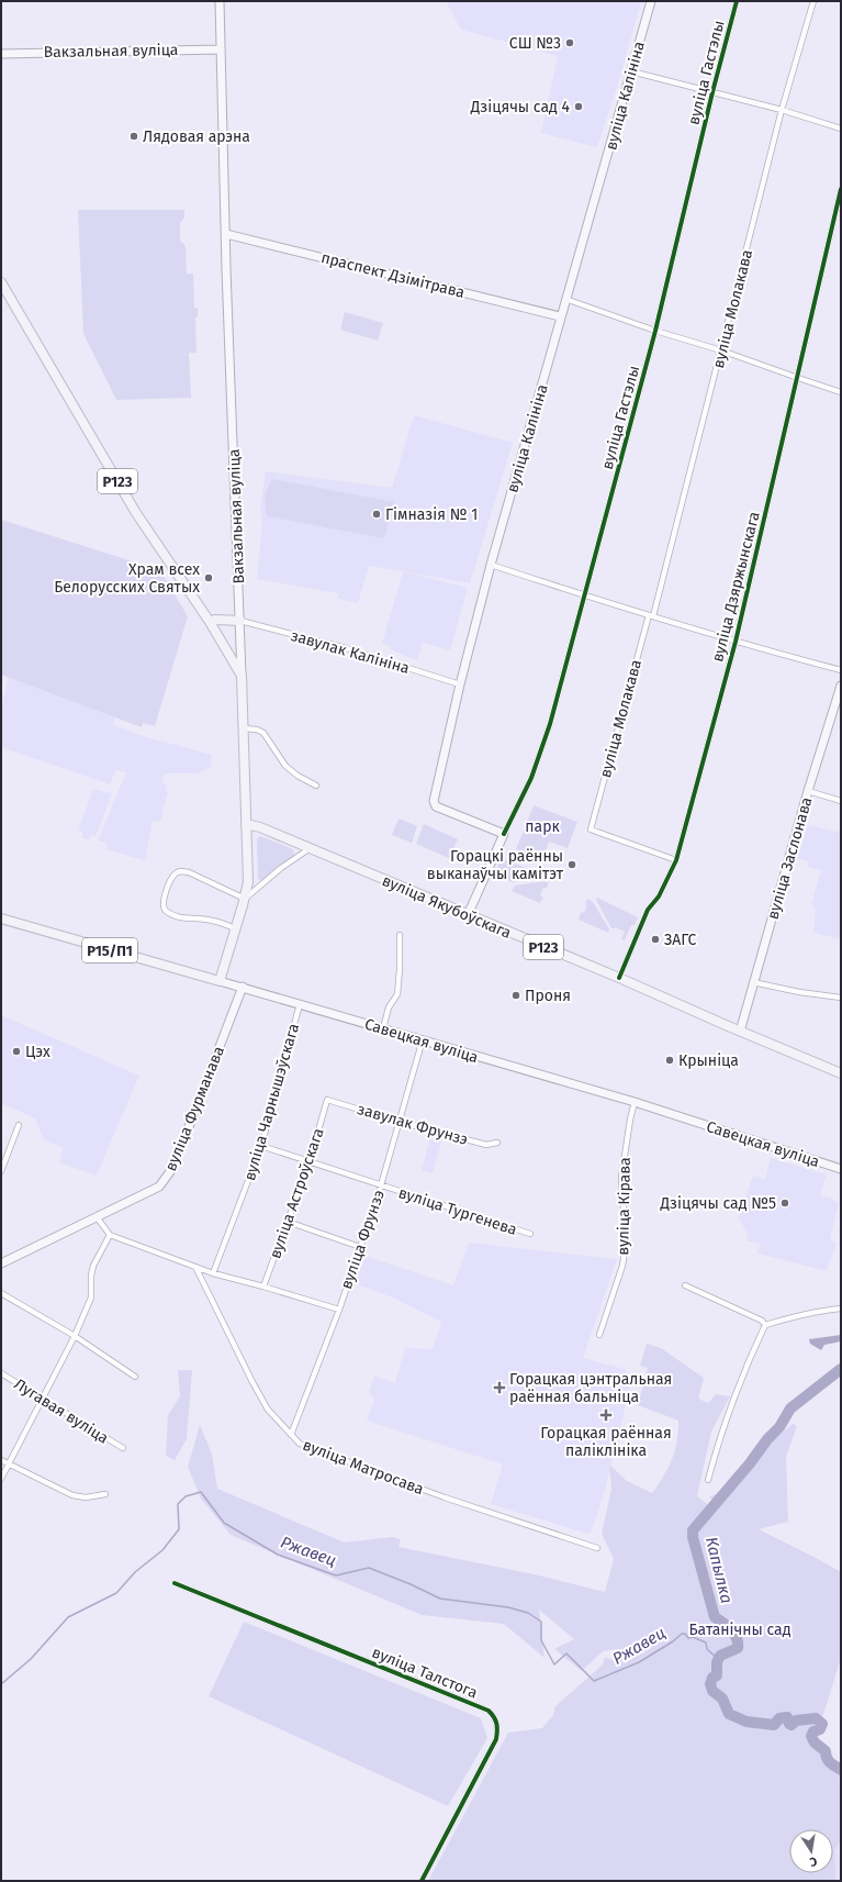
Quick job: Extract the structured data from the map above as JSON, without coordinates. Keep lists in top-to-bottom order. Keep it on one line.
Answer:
{"streets":{"main road":["Вакзальная вуліца","вуліца Гастэлы","вуліца Калініна","праспект Дзімітрава","Р123","вуліца Заслонава","вуліца Якубоўскага","Р15/П1","Савецкая вуліца","вуліца Фурманава"],"street":["вуліца Молакава","вуліца Дзяржынскага","завулак Калініна","вуліца Чарнышэўскага","завулак Фрунзэ","вуліца Астроўскага","вуліца Кірава","вуліца Тургенева","вуліца Фрунзэ","Лугавая вуліца","вуліца Матросава","вуліца Талстога"]},"crossings":[["Вакзальная вуліца","праспект Дзімітрава"],["Вакзальная вуліца","Р123"],["Вакзальная вуліца","завулак Калініна"],["Вакзальная вуліца","вуліца Якубоўскага"],["Вакзальная вуліца","Савецкая вуліца"],["вуліца Гастэлы","вуліца Калініна"],["вуліца Гастэлы","вуліца Якубоўскага"],["вуліца Калініна","праспект Дзімітрава"],["вуліца Калініна","завулак Калініна"],["вуліца Молакава","вуліца Дзяржынскага"],["вуліца Дзяржынскага","вуліца Якубоўскага"],["вуліца Заслонава","вуліца Якубоўскага"],["Савецкая вуліца","вуліца Чарнышэўскага"],["Савецкая вуліца","вуліца Фурманава"],["Савецкая вуліца","вуліца Кірава"],["Савецкая вуліца","вуліца Фрунзэ"],["вуліца Чарнышэўскага","вуліца Тургенева"],["завулак Фрунзэ","вуліца Астроўскага"],["завулак Фрунзэ","вуліца Фрунзэ"],["вуліца Астроўскага","вуліца Тургенева"],["вуліца Тургенева","вуліца Фрунзэ"],["вуліца Фрунзэ","вуліца Матросава"]],"water":["Ржавец","Капылка"],"parks":["парк","Батанічны сад"],"places":{"other":["СШ №3","Дзіцячы сад 4","Лядовая арэна","Гімназія № 1","Храм всех Белорусских Святых","Горацкі раённы выканаўчы камітэт","ЗАГС","Проня","Цэх","Крыніца","Дзіцячы сад №5"],"health":["Горацкая цэнтральная раённая бальніца","Горацкая раённая паліклініка"]},"north":"bottom"}
